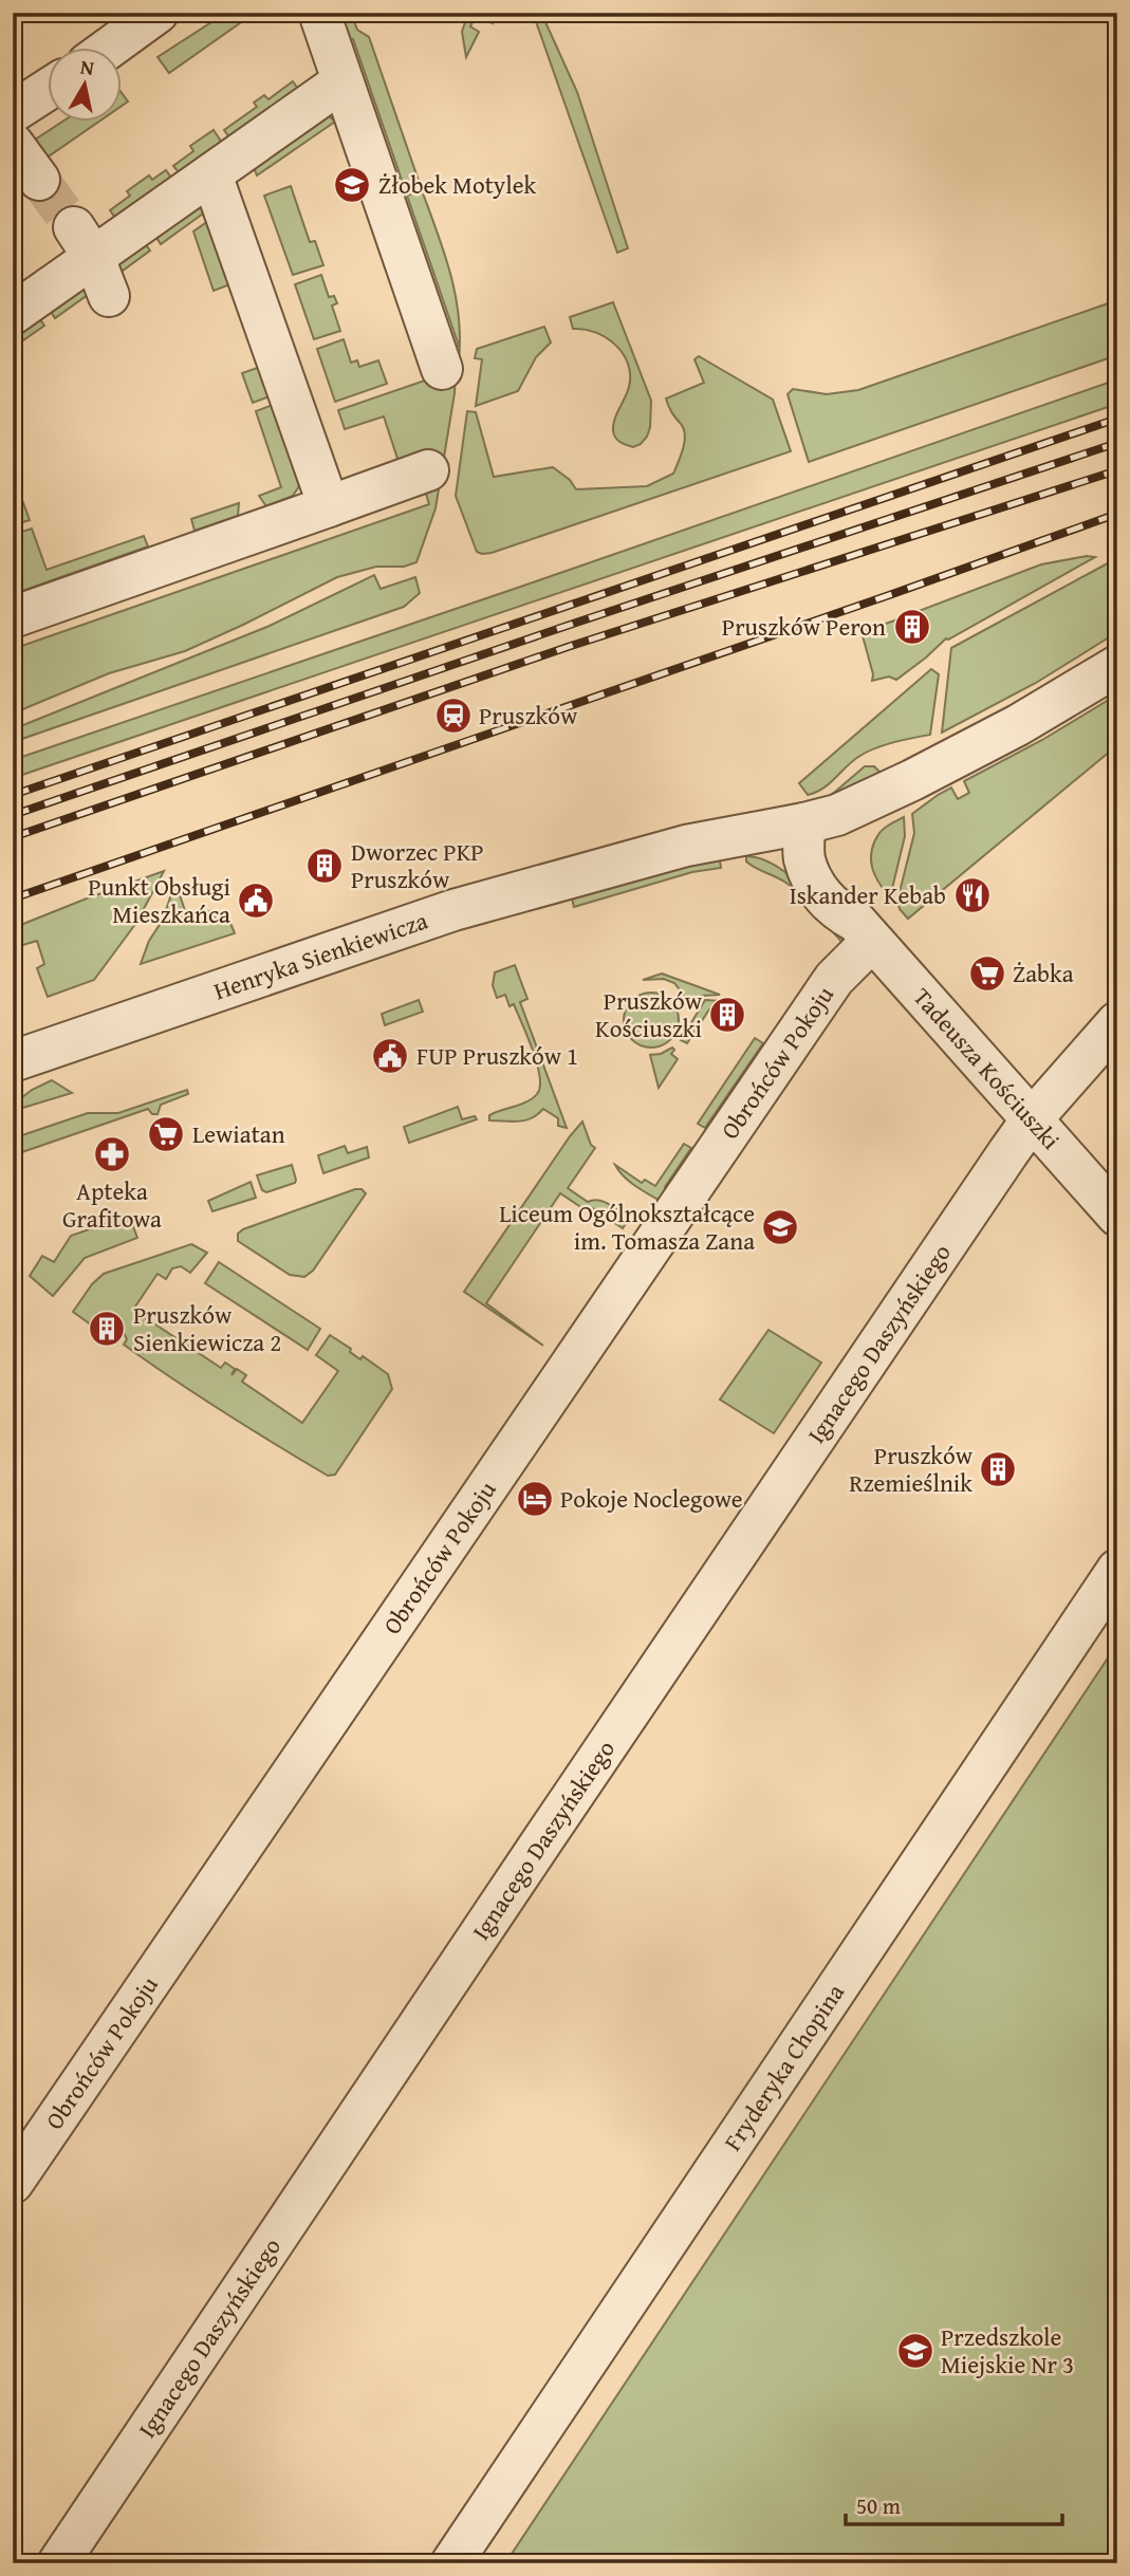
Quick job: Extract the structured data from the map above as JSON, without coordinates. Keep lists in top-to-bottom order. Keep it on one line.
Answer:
{"streets":{"street":["Henryka Sienkiewicza","Obrońców Pokoju","Tadeusza Kościuszki","Ignacego Daszyńskiego","Fryderyka Chopina"]},"crossings":[["Henryka Sienkiewicza","Tadeusza Kościuszki"],["Obrońców Pokoju","Tadeusza Kościuszki"],["Tadeusza Kościuszki","Ignacego Daszyńskiego"]],"places":{"school or university":["Żłobek Motylek","Liceum Ogólnokształcące im. Tomasza Zana","Przedszkole Miejskie Nr 3"],"building":["Pruszków Peron","Dworzec PKP Pruszków","Pruszków Kościuszki","Pruszków Sienkiewicza 2","Pruszków Rzemieślnik"],"station":["Pruszków"],"restaurant":["Iskander Kebab"],"public building":["Punkt Obsługi Mieszkańca","FUP Pruszków 1"],"supermarket":["Żabka","Lewiatan"],"pharmacy":["Apteka Grafitowa"],"hotel":["Pokoje Noclegowe"]},"scale_bar":"50 m","north":"top"}
